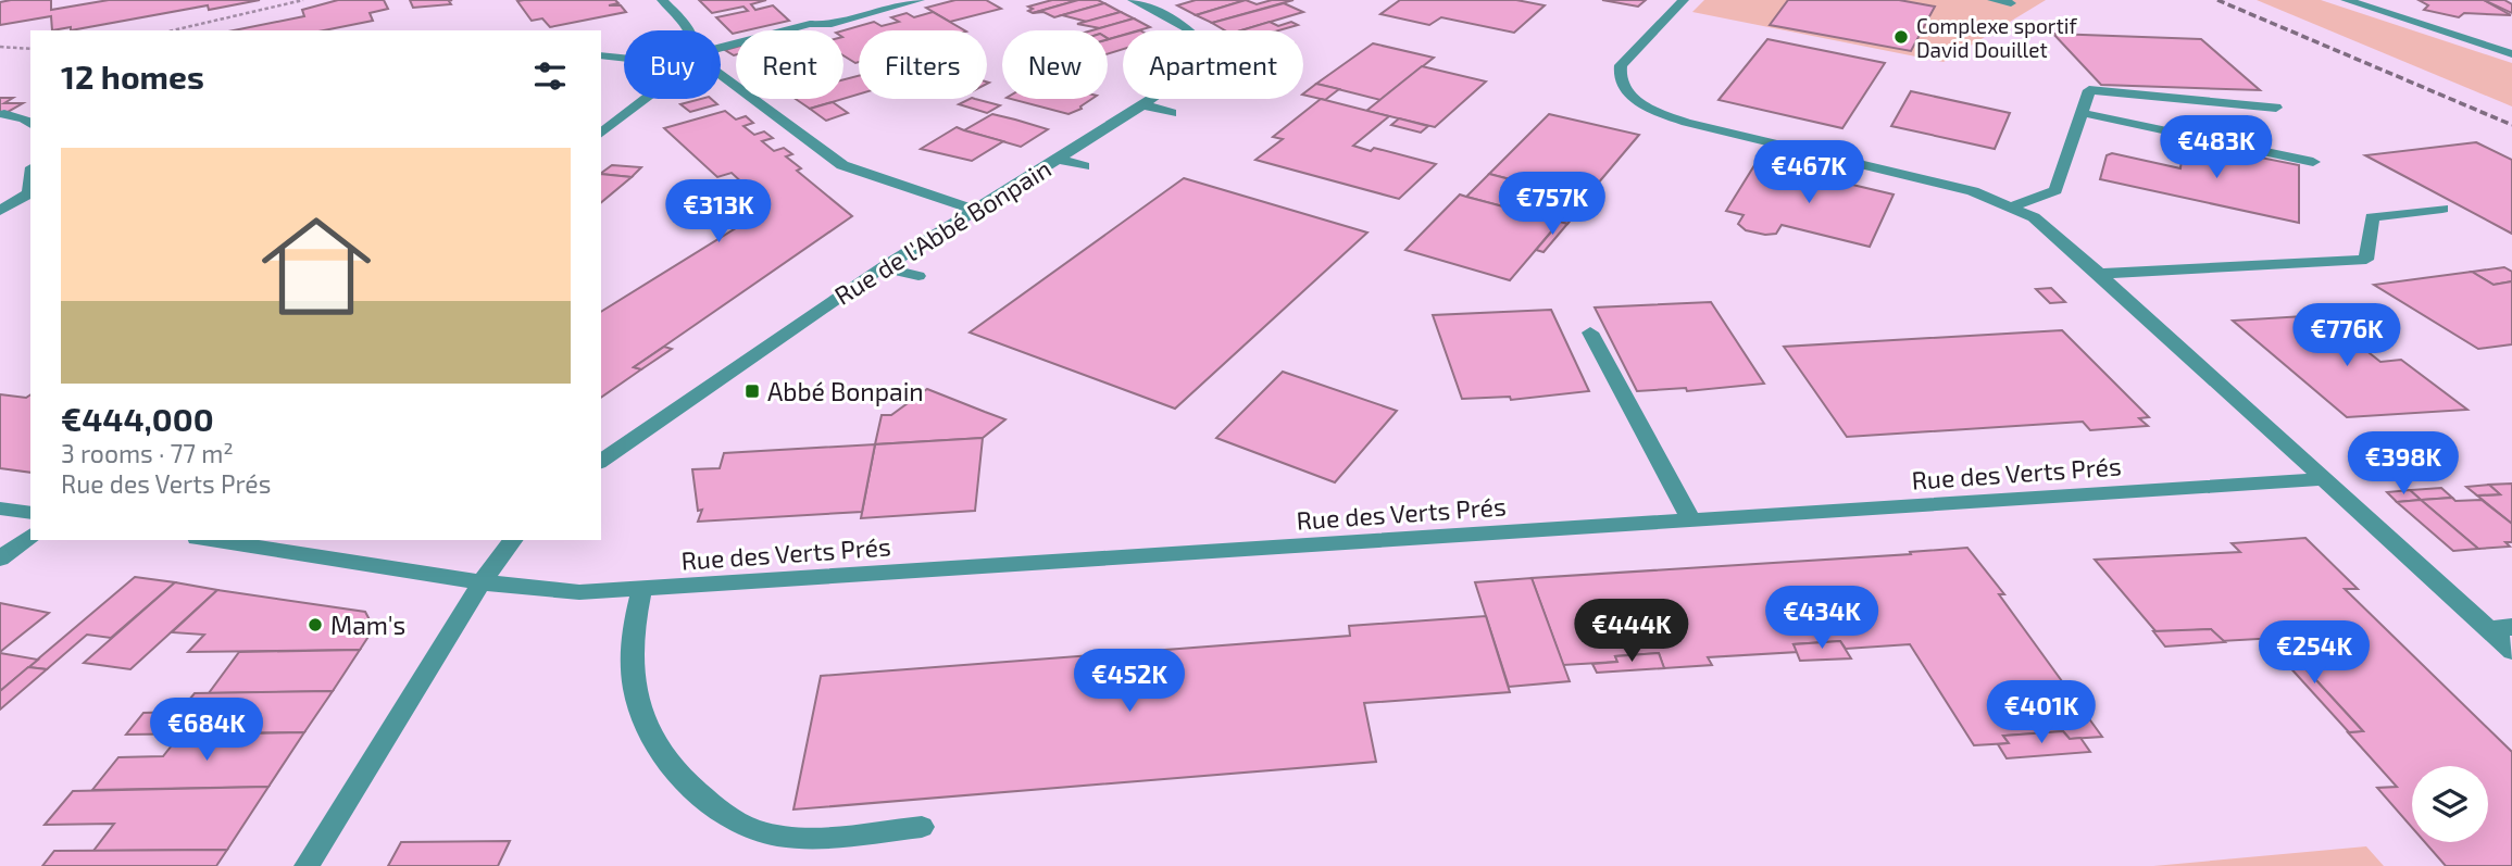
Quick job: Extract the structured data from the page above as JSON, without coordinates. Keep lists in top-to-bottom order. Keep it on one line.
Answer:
{"streets":{"street":["Rue de l'Abbé Bonpain","Rue des Verts Prés"]},"places":{"other":["Complexe sportif David Douillet","Mam's"],"transit":["Abbé Bonpain"]},"page":{"chip":["Buy","Rent","Filters","New","Apartment"],"heading":"12 homes","price":["€483K","€467K","€757K","€313K","€776K","€398K","€434K","€444K","€254K","€452K","€401K","€684K"],"list":[{"name":"€444,000","note":"3 rooms · 77 m² · Rue des Verts Prés"}]}}
